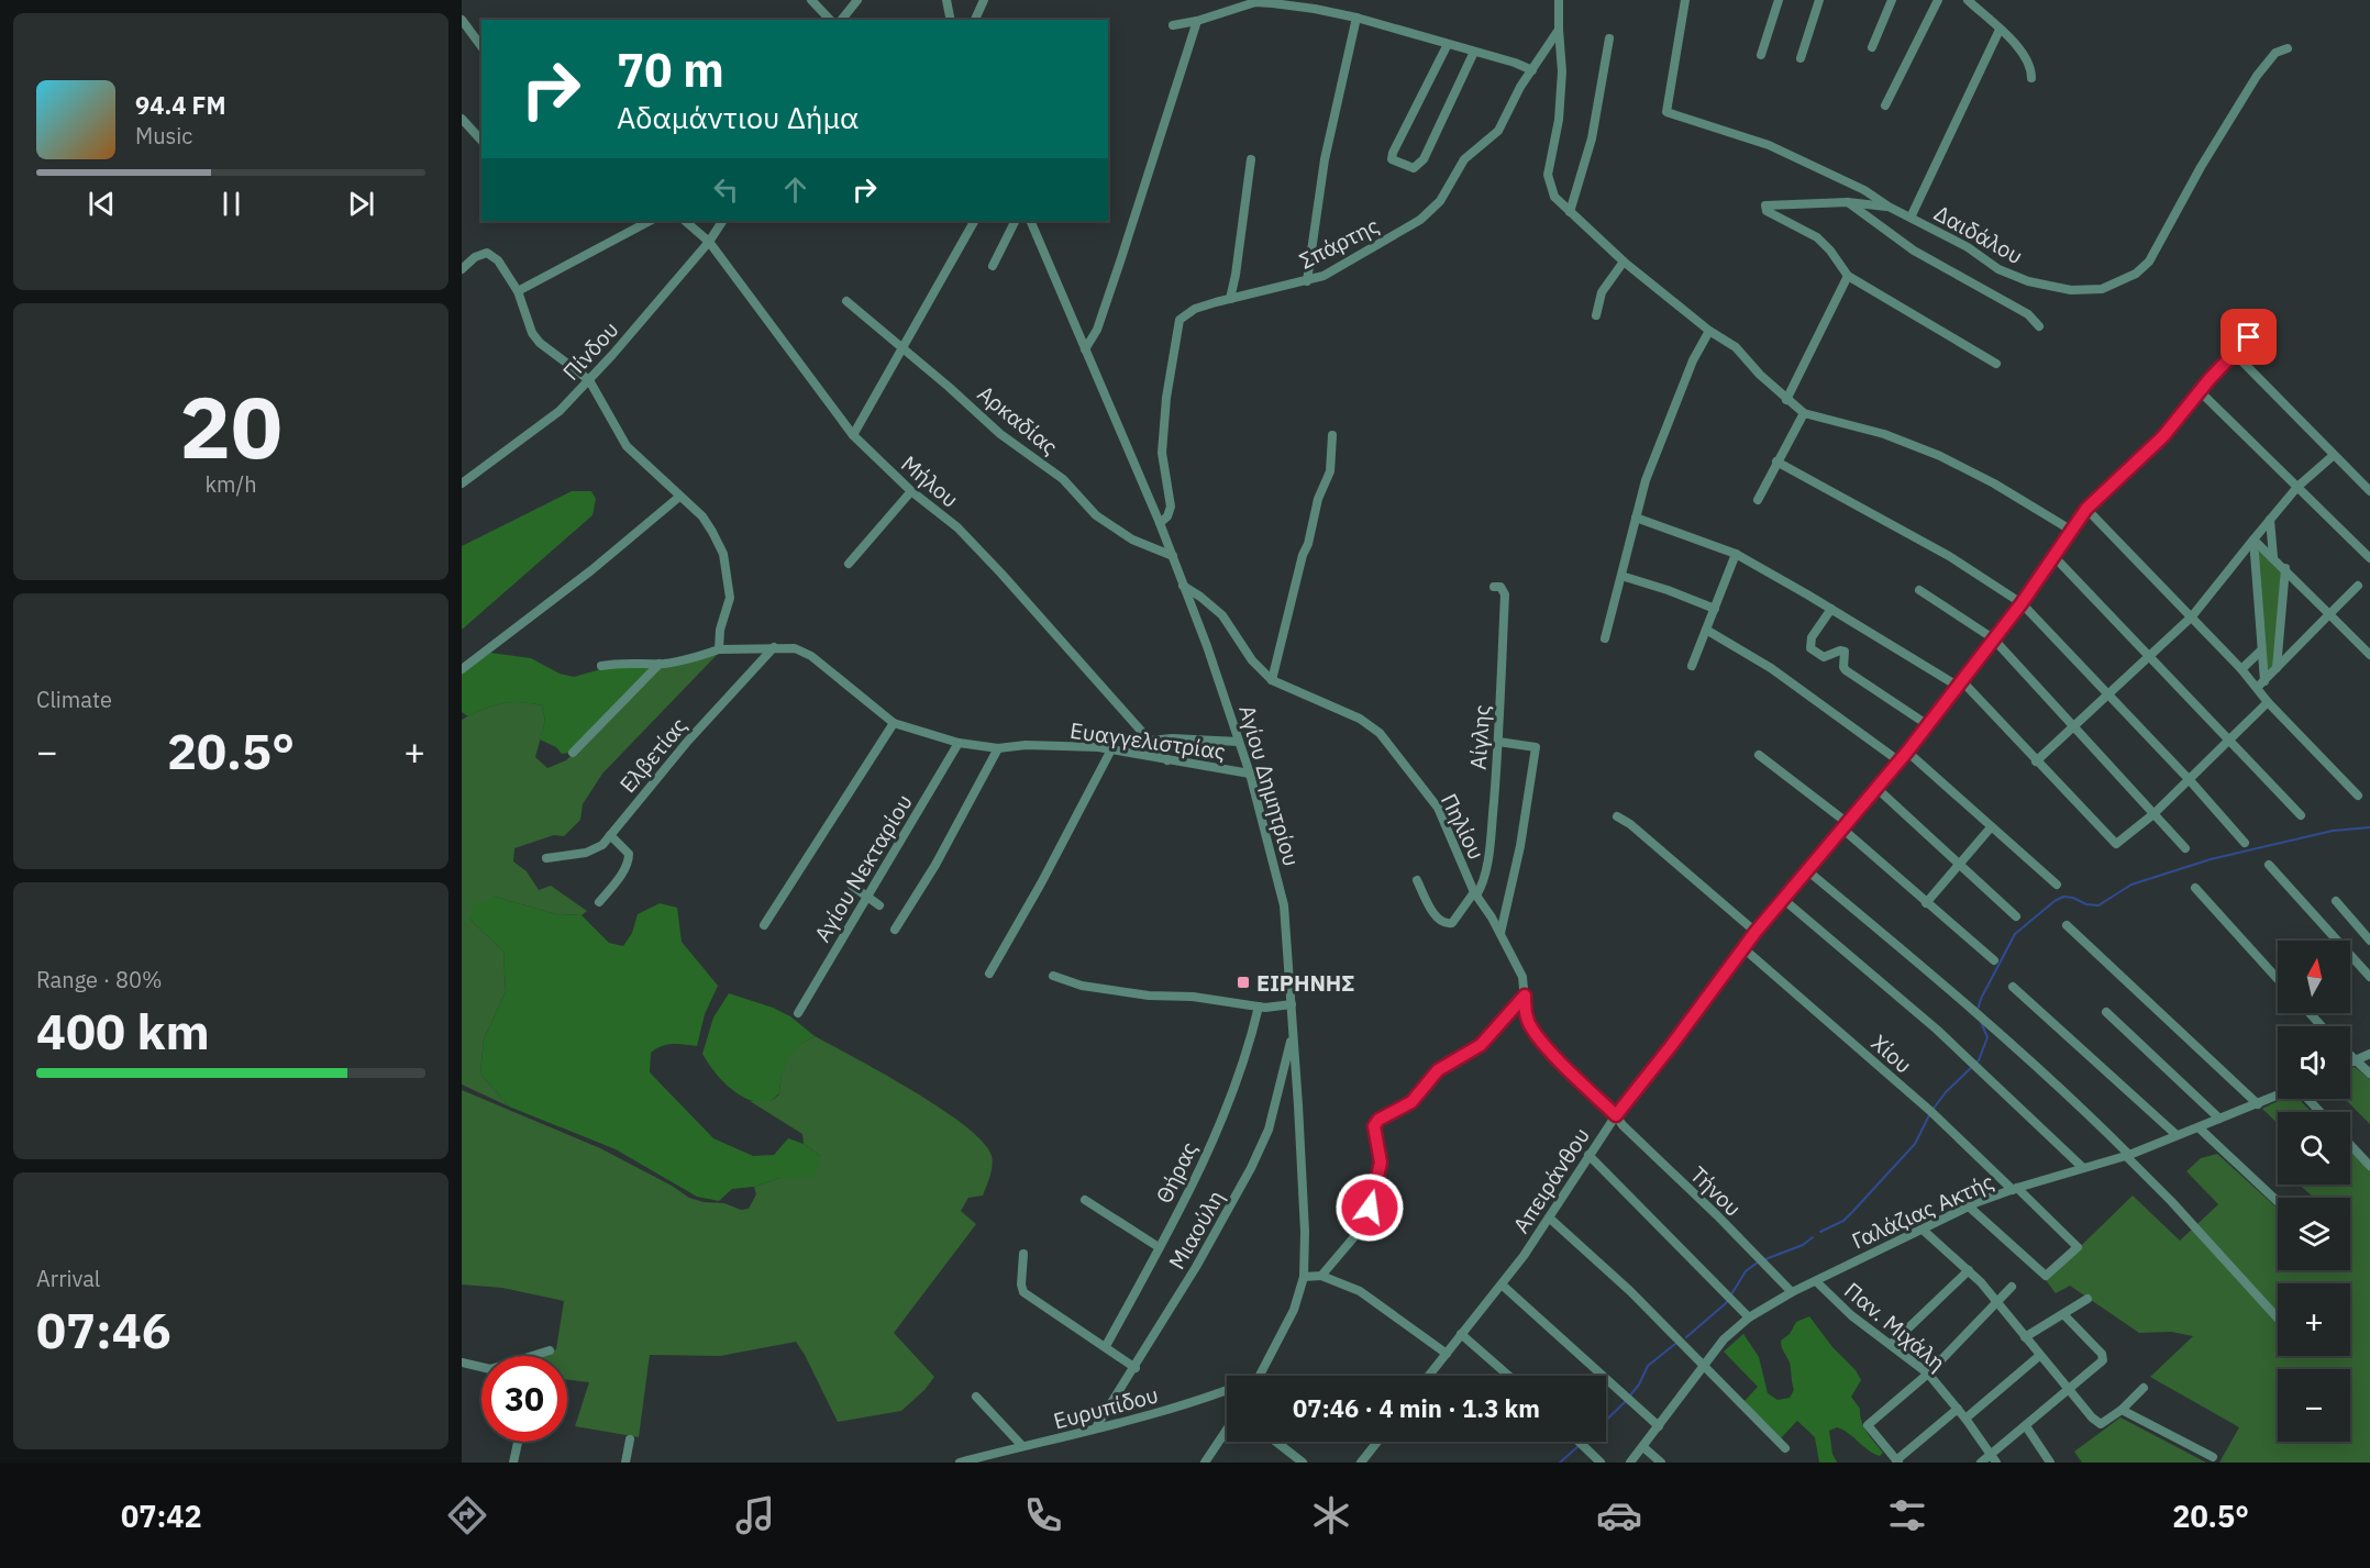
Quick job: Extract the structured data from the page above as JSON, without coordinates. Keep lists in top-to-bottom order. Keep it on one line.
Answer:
{"streets":{"street":["Δαιδάλου","Σπάρτης","Πίνδου","Αρκαδίας","Μήλου","Αίγλης","Ευαγγελιστρίας","Ελβετίας","Αγίου Δημητρίου","Πηλίου","Αγίου Νεκταρίου","Χίου","Θήρας","Απειράνθου","Τήνου","Γαλάζιας Ακτής","Μιαούλη","Παν. Μιχάλη","Ευρυπίδου"]},"crossings":[["Σπάρτης","Αγίου Δημητρίου"],["Πίνδου","Μήλου"],["Αρκαδίας","Αγίου Δημητρίου"],["Μήλου","Ευαγγελιστρίας"],["Αίγλης","Πηλίου"],["Ευαγγελιστρίας","Ελβετίας"],["Ευαγγελιστρίας","Αγίου Δημητρίου"],["Ευαγγελιστρίας","Αγίου Νεκταρίου"],["Αγίου Δημητρίου","Πηλίου"],["Αγίου Δημητρίου","Μιαούλη"],["Πηλίου","Απειράνθου"],["Πηλίου","Τήνου"],["Χίου","Απειράνθου"],["Χίου","Γαλάζιας Ακτής"],["Απειράνθου","Τήνου"],["Τήνου","Γαλάζιας Ακτής"],["Γαλάζιας Ακτής","Παν. Μιχάλη"],["Μιαούλη","Ευρυπίδου"]],"places":{"transit":["ΕΙΡΗΝΗΣ"]},"north":"top","page":{"turn":["70 m","Αδαμάντιου Δήμα"],"song":["94.4 FM","Music"],"tile":[["20","km/h"],"Climate",["Range · 80%","400 km"],["Arrival","07:46"]],"heat":["−","20.5°","+"],"map_buttons":["+","−"],"limit":"30","trip":"07:46 · 4 min · 1.3 km","tabs":["07:42","20.5°"]}}
